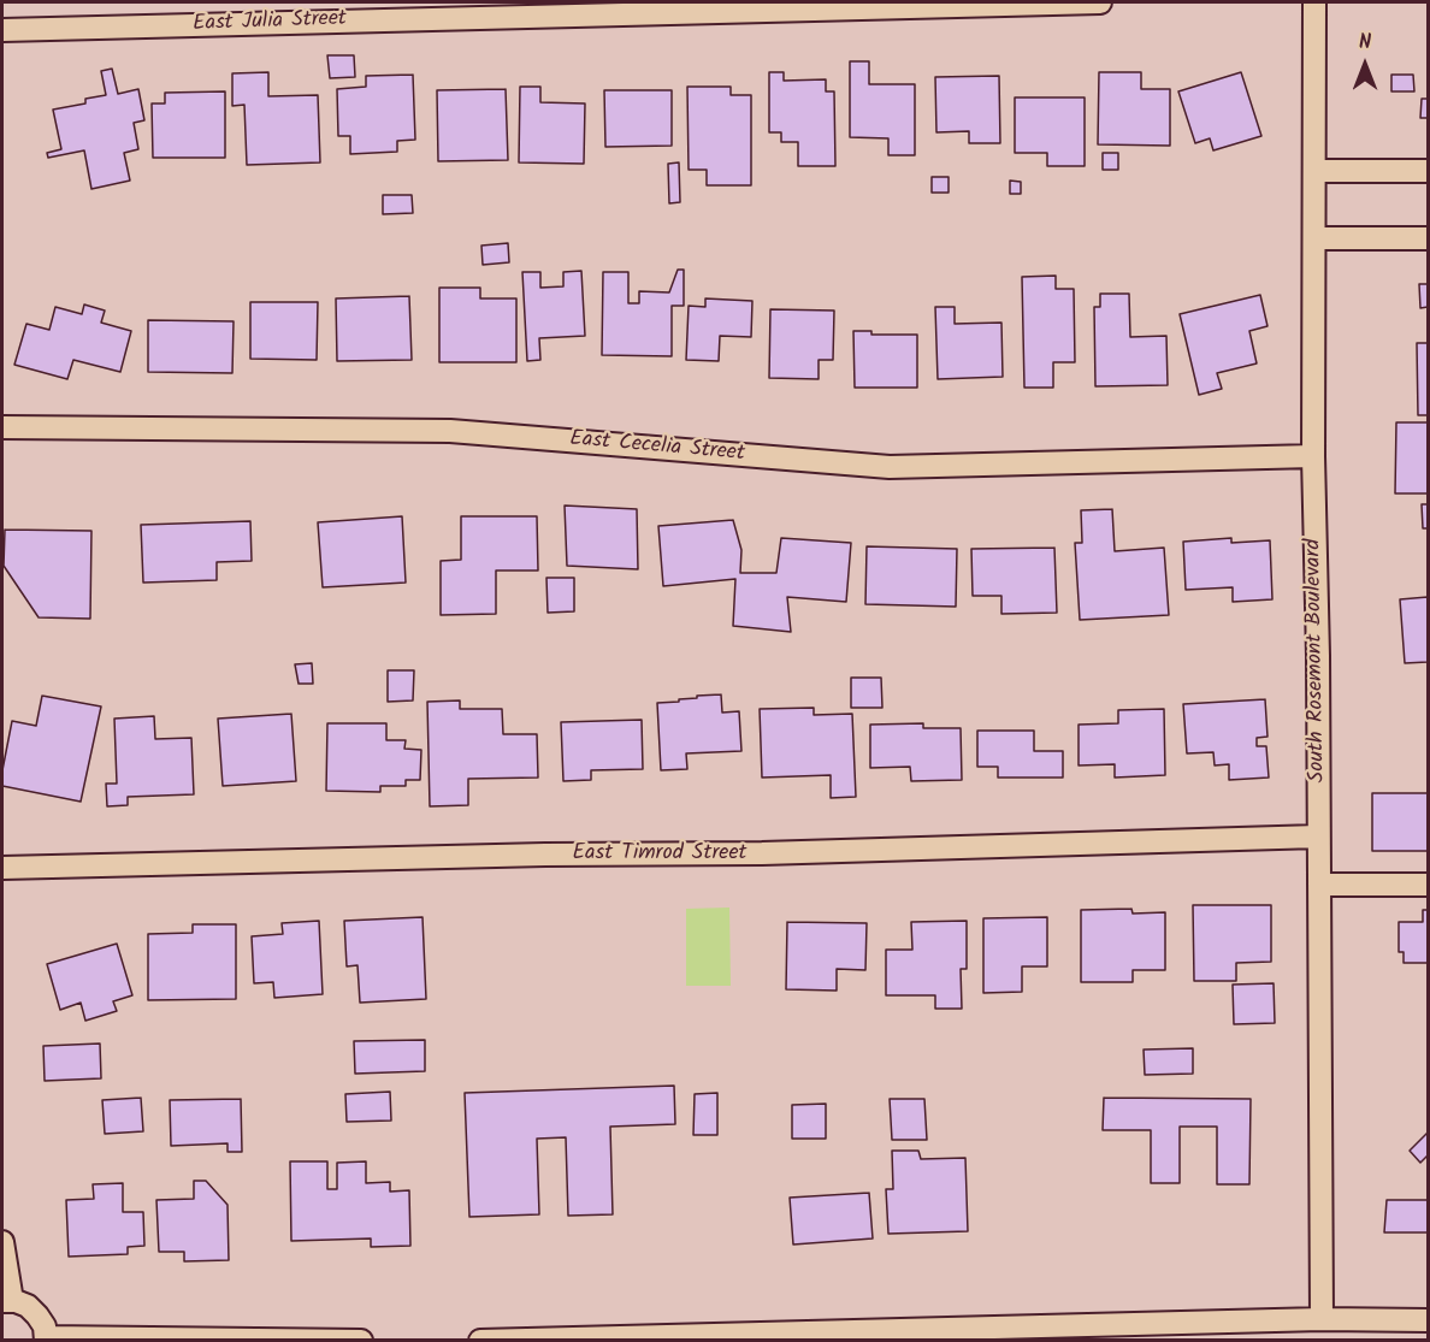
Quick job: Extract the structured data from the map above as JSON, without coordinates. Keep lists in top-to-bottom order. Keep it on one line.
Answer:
{"streets":{"street":["East Julia Street","East Cecelia Street","South Rosemont Boulevard","East Timrod Street"]},"crossings":[["East Cecelia Street","South Rosemont Boulevard"],["South Rosemont Boulevard","East Timrod Street"]],"north":"top"}
